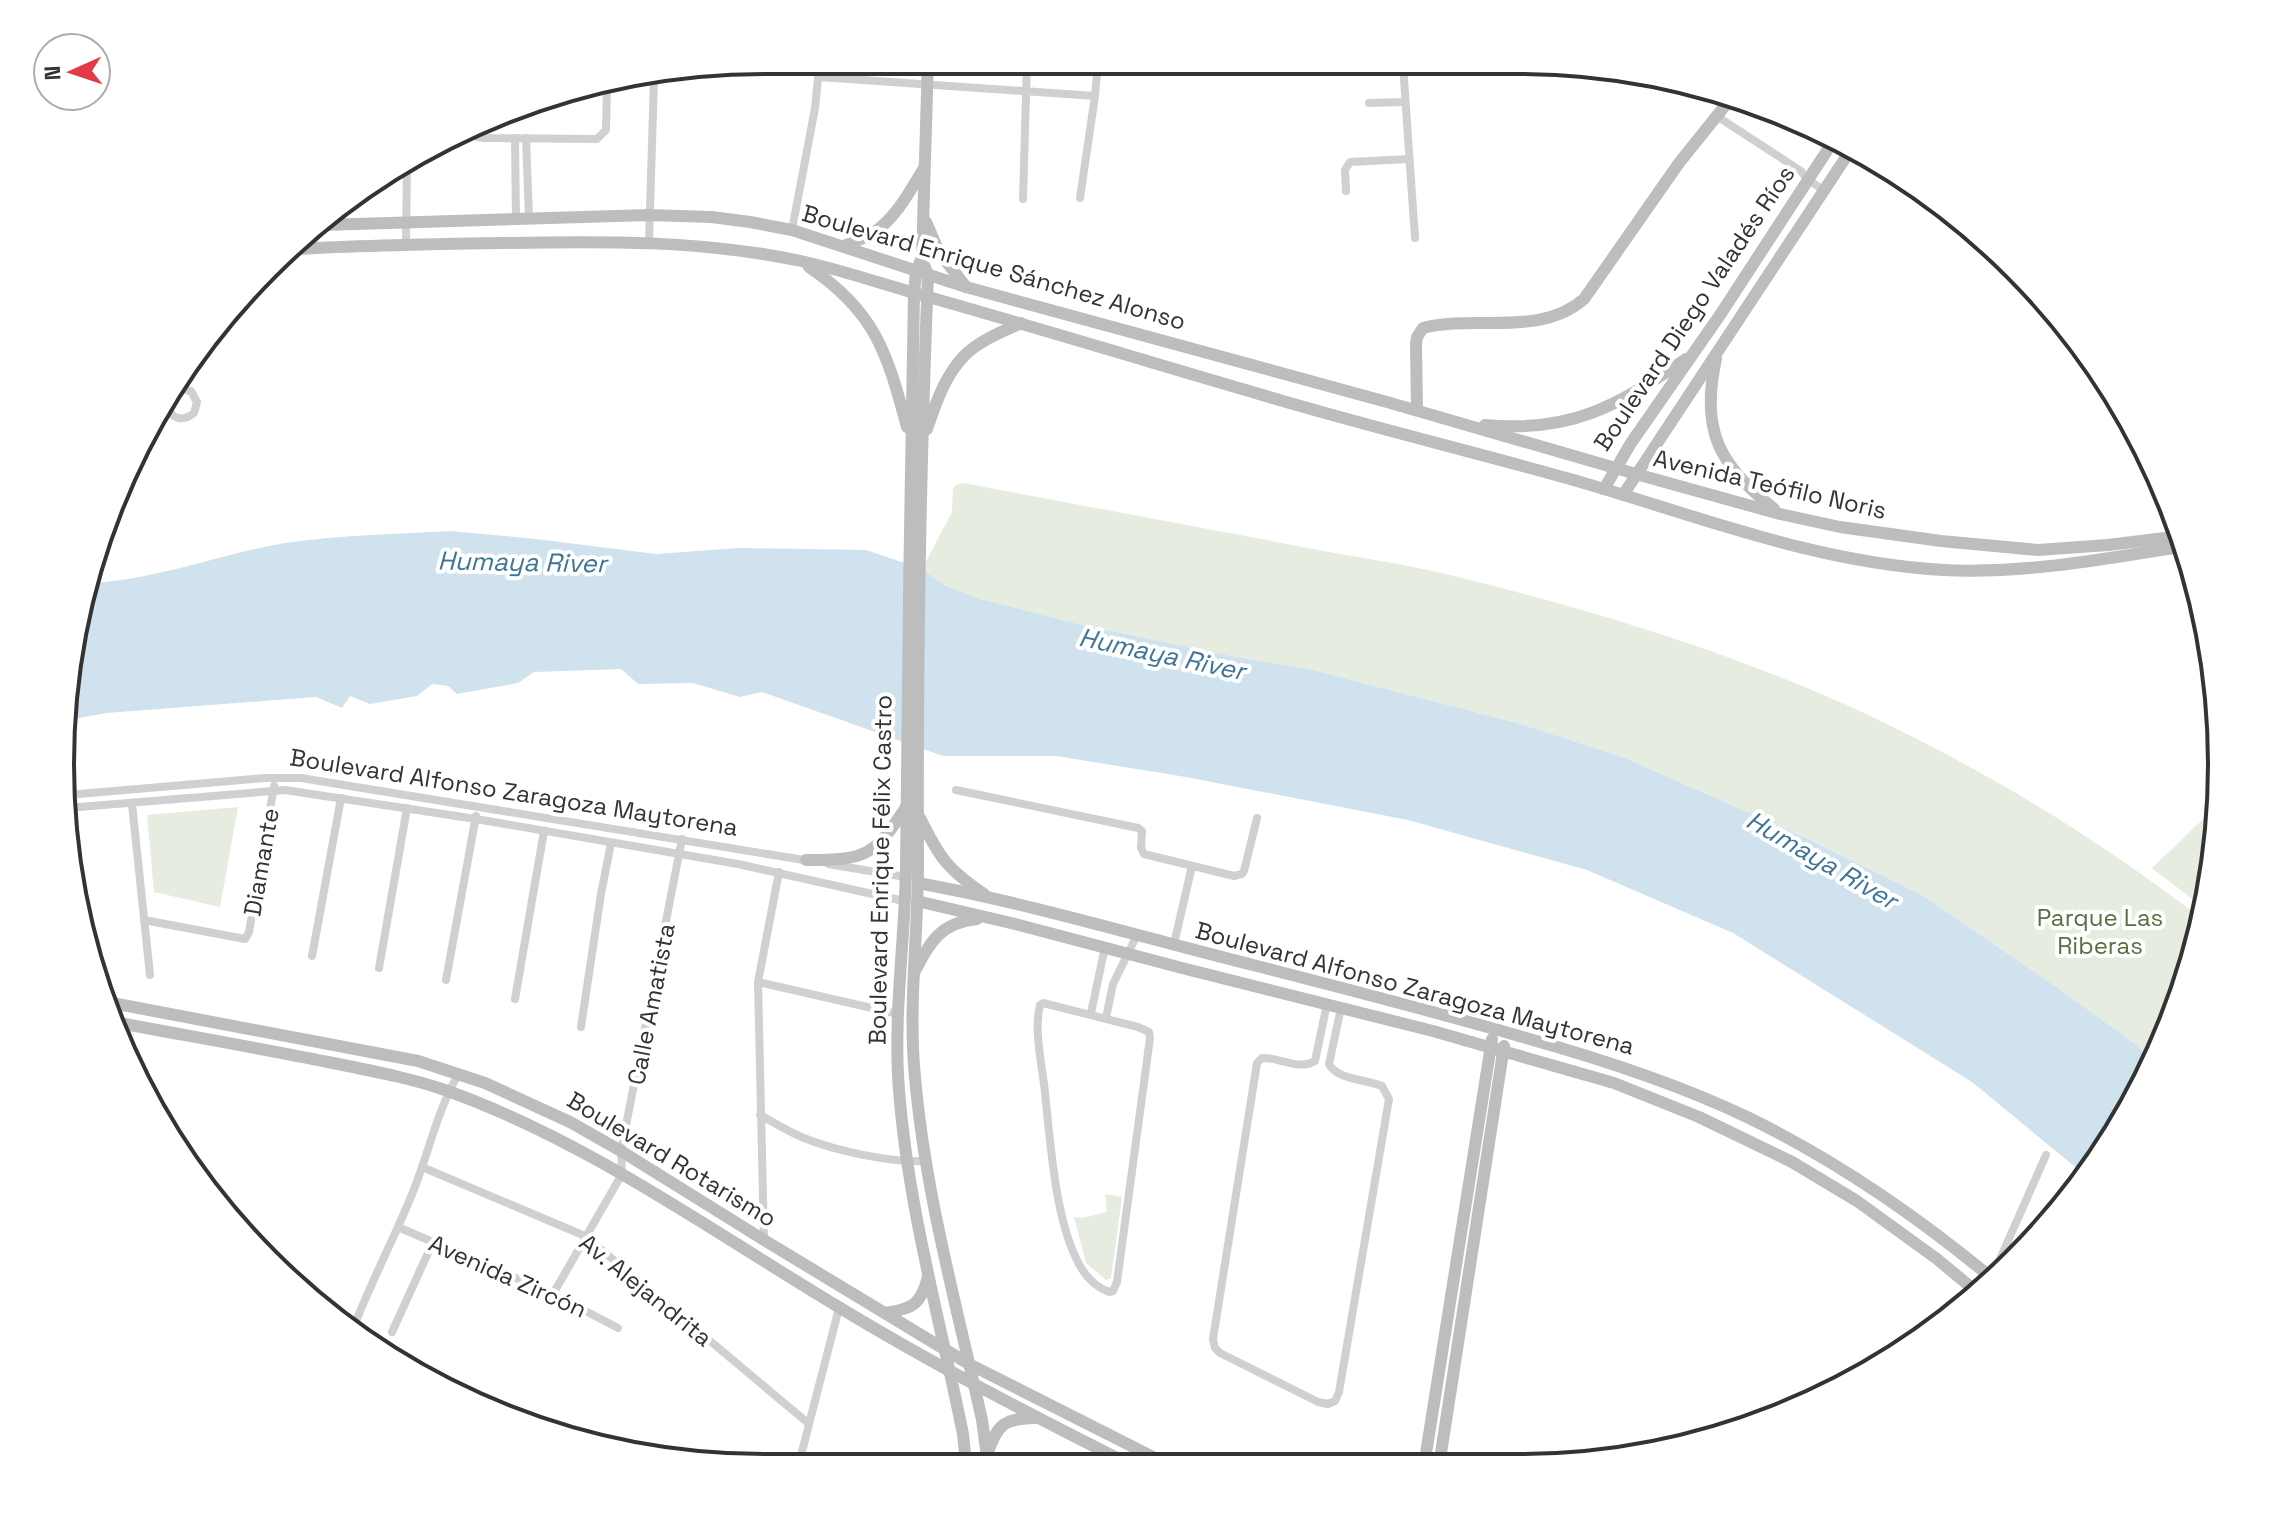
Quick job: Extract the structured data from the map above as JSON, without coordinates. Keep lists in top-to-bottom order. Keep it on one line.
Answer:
{"streets":{"main road":["Boulevard Enrique Sánchez Alonso","Boulevard Diego Valadés Ríos","Avenida Teófilo Noris","Boulevard Alfonso Zaragoza Maytorena","Boulevard Enrique Félix Castro","Boulevard Rotarismo"],"street":["Diamante","Calle Amatista","Avenida Zircón","Av. Alejandrita"]},"crossings":[["Boulevard Enrique Sánchez Alonso","Boulevard Diego Valadés Ríos"],["Boulevard Enrique Sánchez Alonso","Avenida Teófilo Noris"],["Boulevard Enrique Sánchez Alonso","Boulevard Enrique Félix Castro"],["Boulevard Diego Valadés Ríos","Avenida Teófilo Noris"],["Boulevard Alfonso Zaragoza Maytorena","Diamante"],["Boulevard Alfonso Zaragoza Maytorena","Boulevard Enrique Félix Castro"],["Boulevard Alfonso Zaragoza Maytorena","Calle Amatista"],["Boulevard Enrique Félix Castro","Boulevard Rotarismo"],["Calle Amatista","Boulevard Rotarismo"]],"water":["Humaya River"],"parks":["Parque Las Riberas"],"north":"left"}
